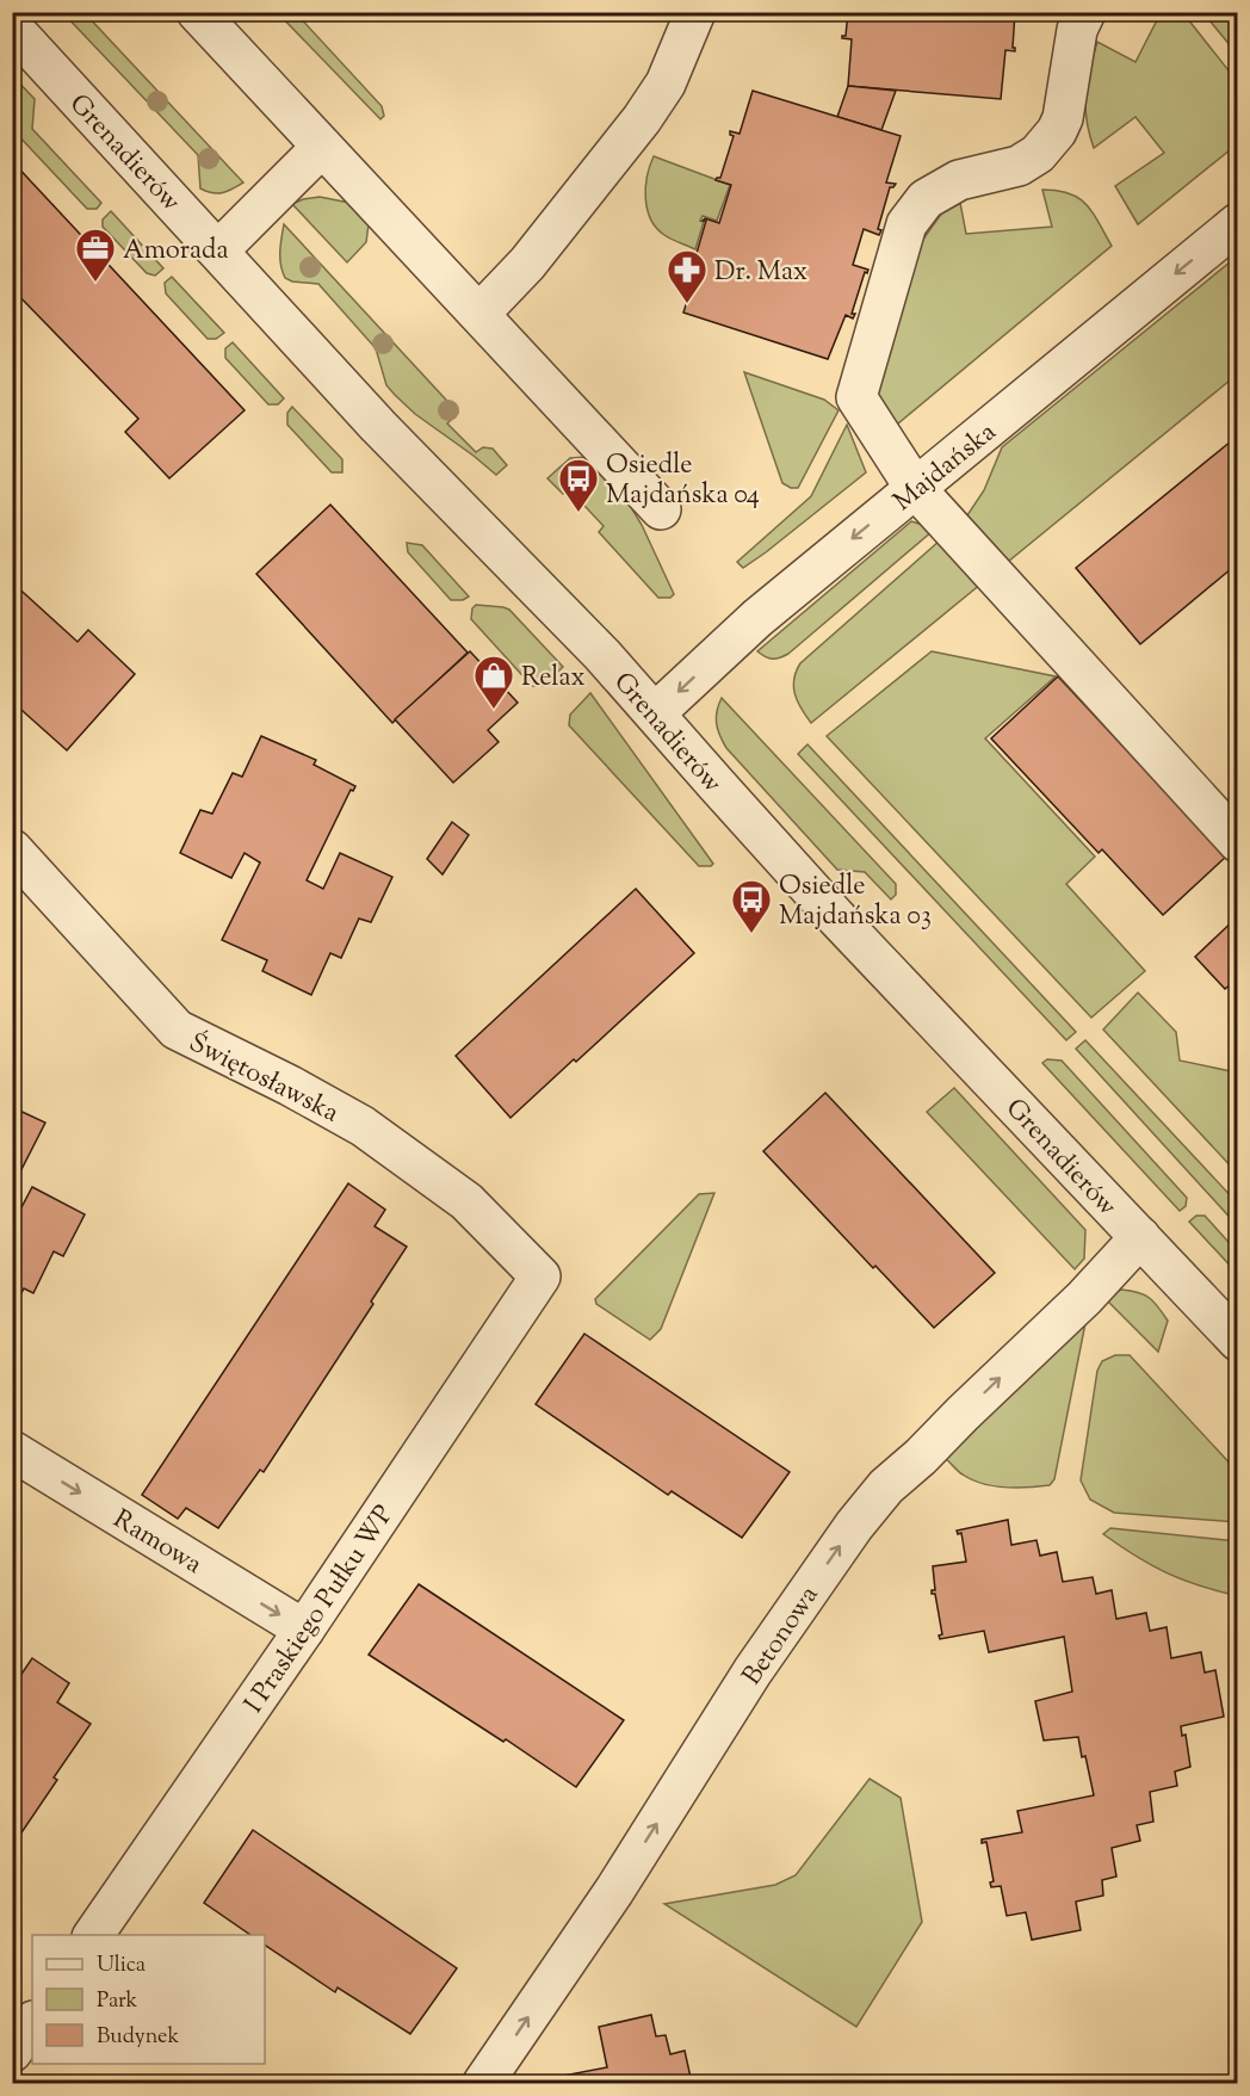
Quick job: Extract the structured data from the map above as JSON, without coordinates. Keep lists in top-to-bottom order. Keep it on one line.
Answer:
{"streets":{"street":["Grenadierów","Majdańska","Świętosławska","Ramowa","I Praskiego Pułku WP","Betonowa"]},"crossings":[["Grenadierów","Majdańska"],["Grenadierów","Betonowa"],["Świętosławska","I Praskiego Pułku WP"],["Ramowa","I Praskiego Pułku WP"]],"one_way":["Majdańska","Ramowa","Betonowa"],"places":{"office":["Amorada"],"pharmacy":["Dr. Max"],"bus stop":["Osiedle Majdańska 04","Osiedle Majdańska 03"],"shop":["Relax"]},"legend":["Ulica","Park","Budynek"]}
